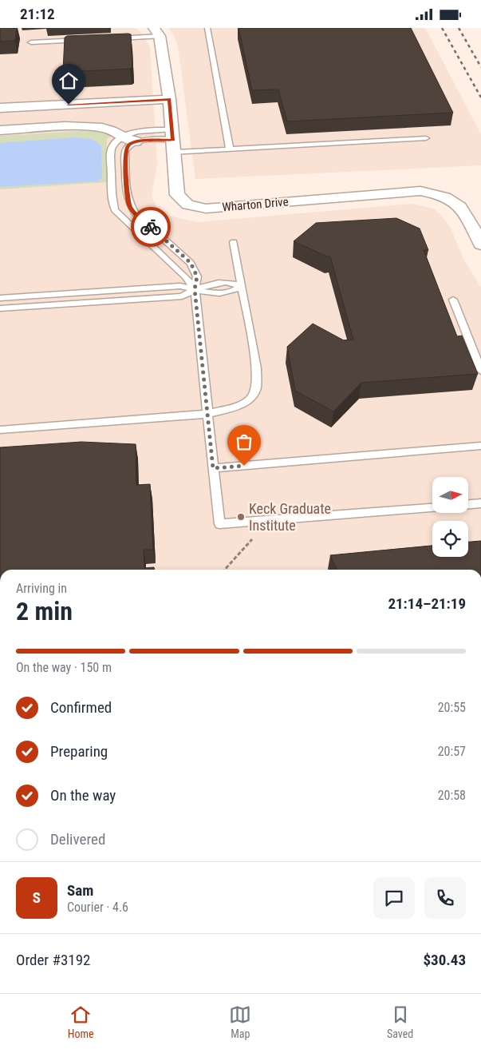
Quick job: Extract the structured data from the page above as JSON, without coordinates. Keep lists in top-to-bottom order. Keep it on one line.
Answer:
{"streets":{"street":["Wharton Drive"]},"places":["Keck Graduate Institute"],"north":"right","page":{"status":"21:12","heading":["2 min","Arriving in","21:14–21:19"],"panel":["Sam","Courier · 4.6","Order #3192","$30.43"],"bar":"On the way · 150 m","list":[["Confirmed","20:55"],["Preparing","20:57"],["On the way","20:58"],"Delivered"],"round":"S","tabs":["Home","Map","Saved"]}}
